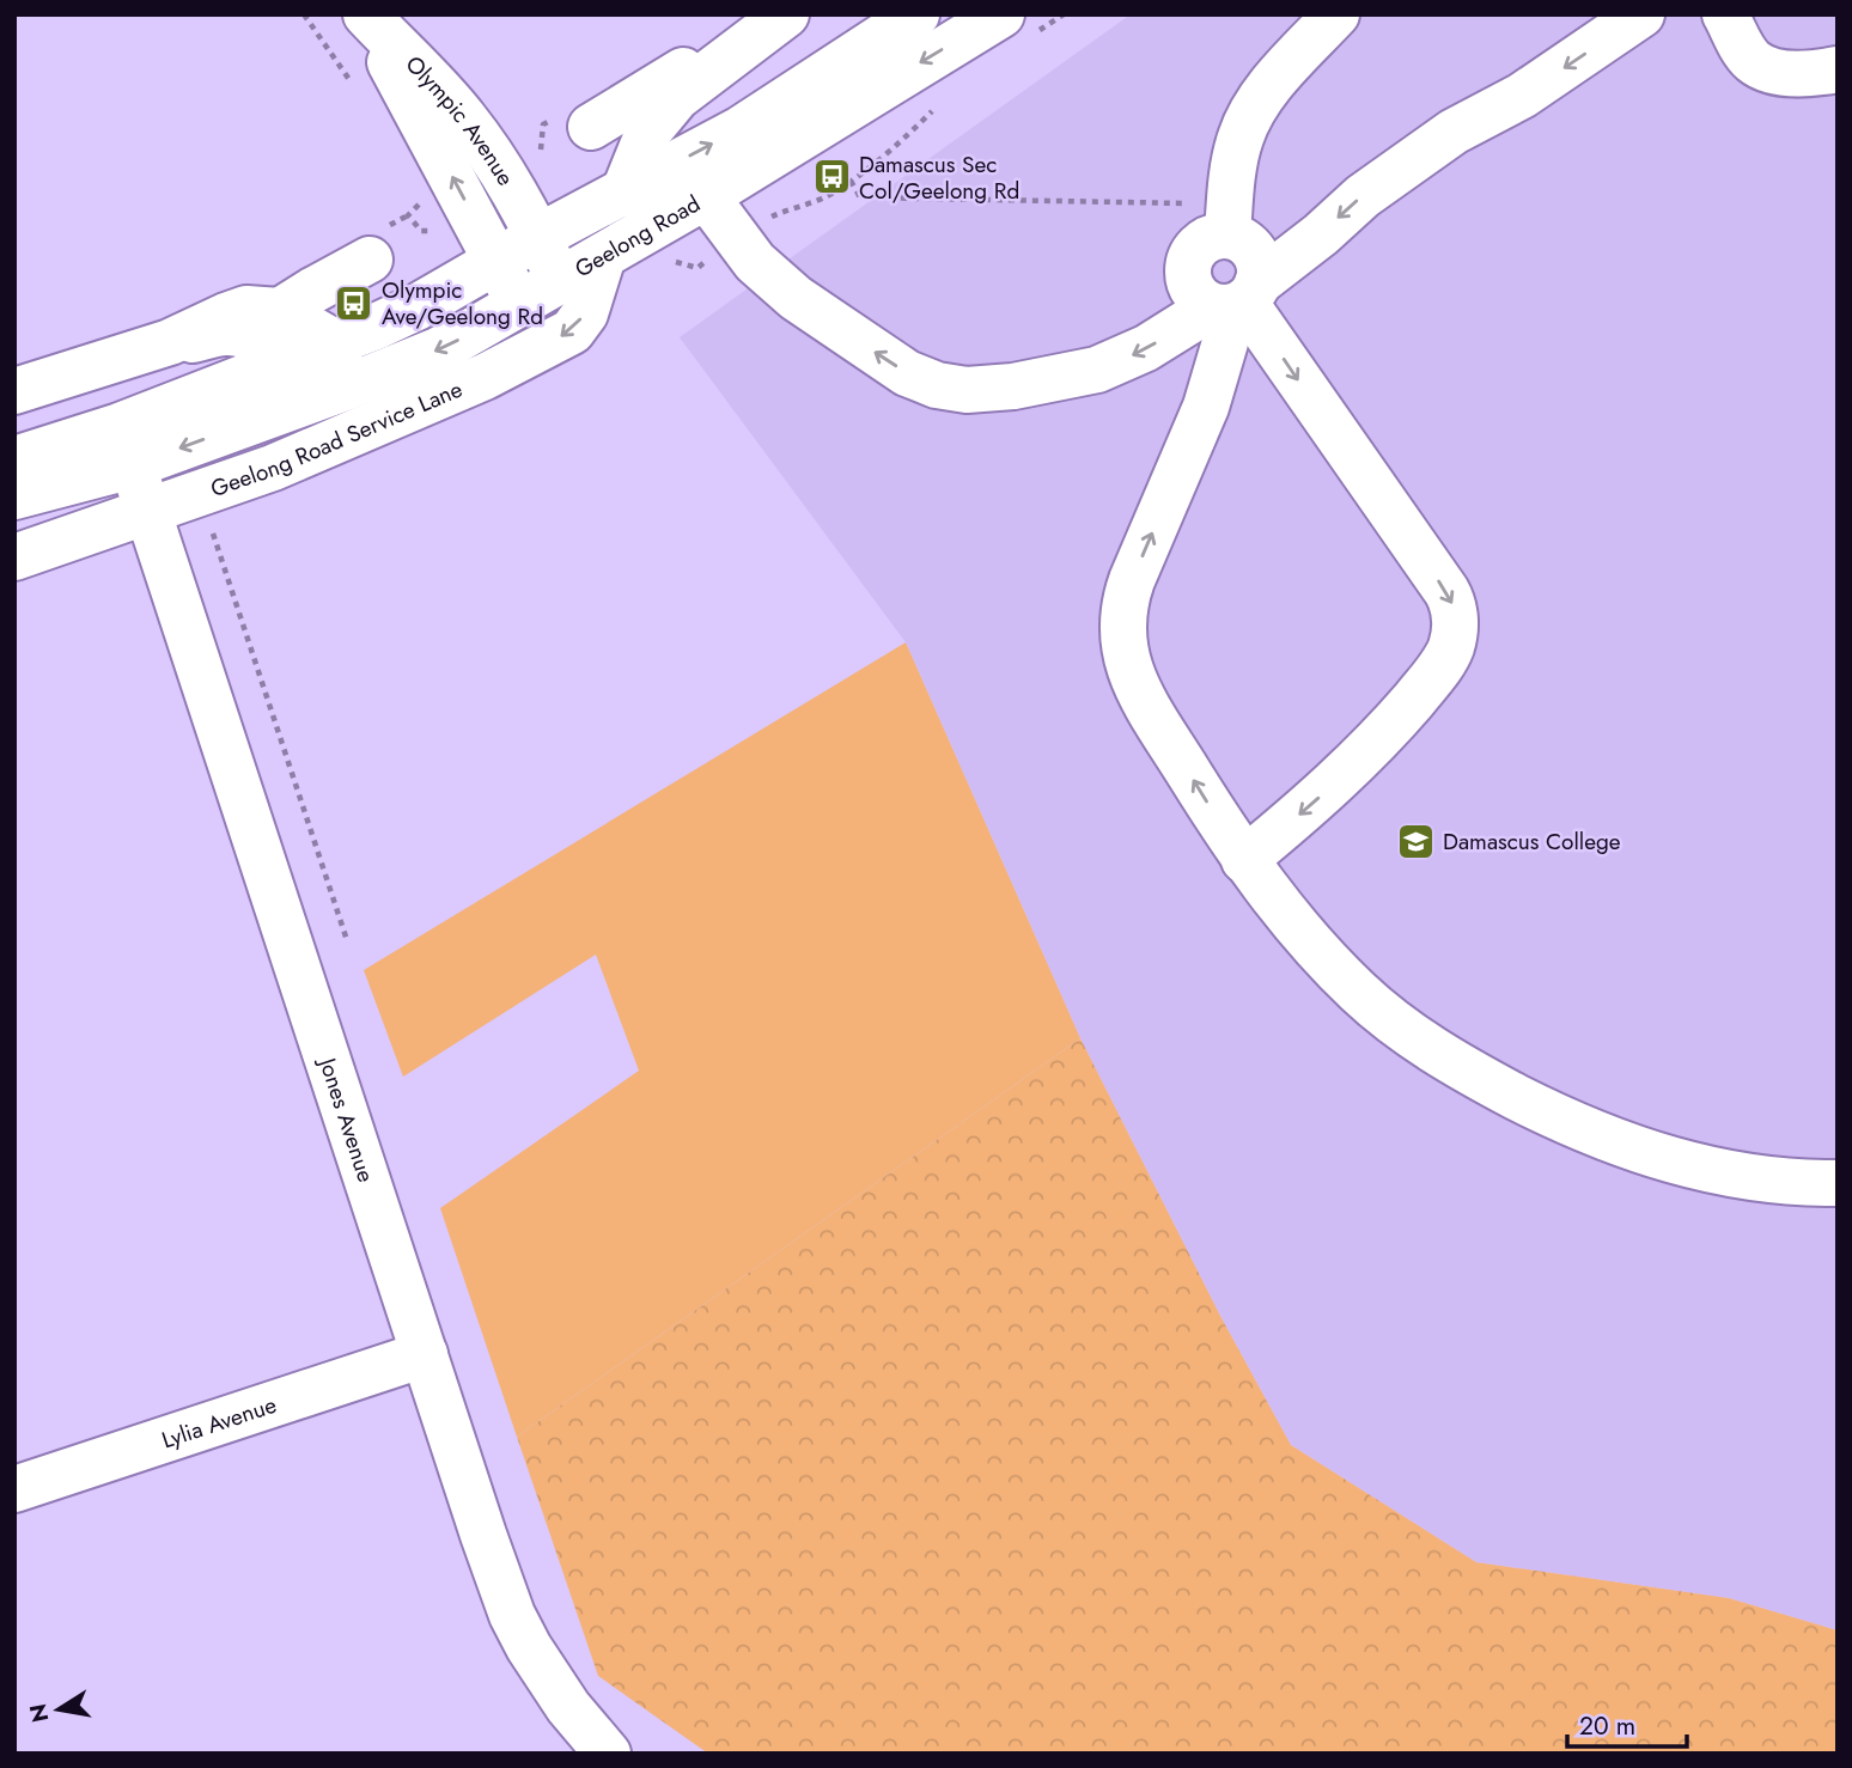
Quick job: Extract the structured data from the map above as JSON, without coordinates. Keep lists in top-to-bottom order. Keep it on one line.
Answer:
{"streets":{"street":["Olympic Avenue","Geelong Road","Geelong Road Service Lane","Jones Avenue","Lylia Avenue"]},"crossings":[["Olympic Avenue","Geelong Road"],["Geelong Road","Geelong Road Service Lane"],["Geelong Road","Jones Avenue"],["Geelong Road Service Lane","Jones Avenue"],["Jones Avenue","Lylia Avenue"]],"places":{"bus stop":["Damascus Sec Col/Geelong Rd","Olympic Ave/Geelong Rd"],"school or university":["Damascus College"]},"scale_bar":"20 m","north":"left"}
